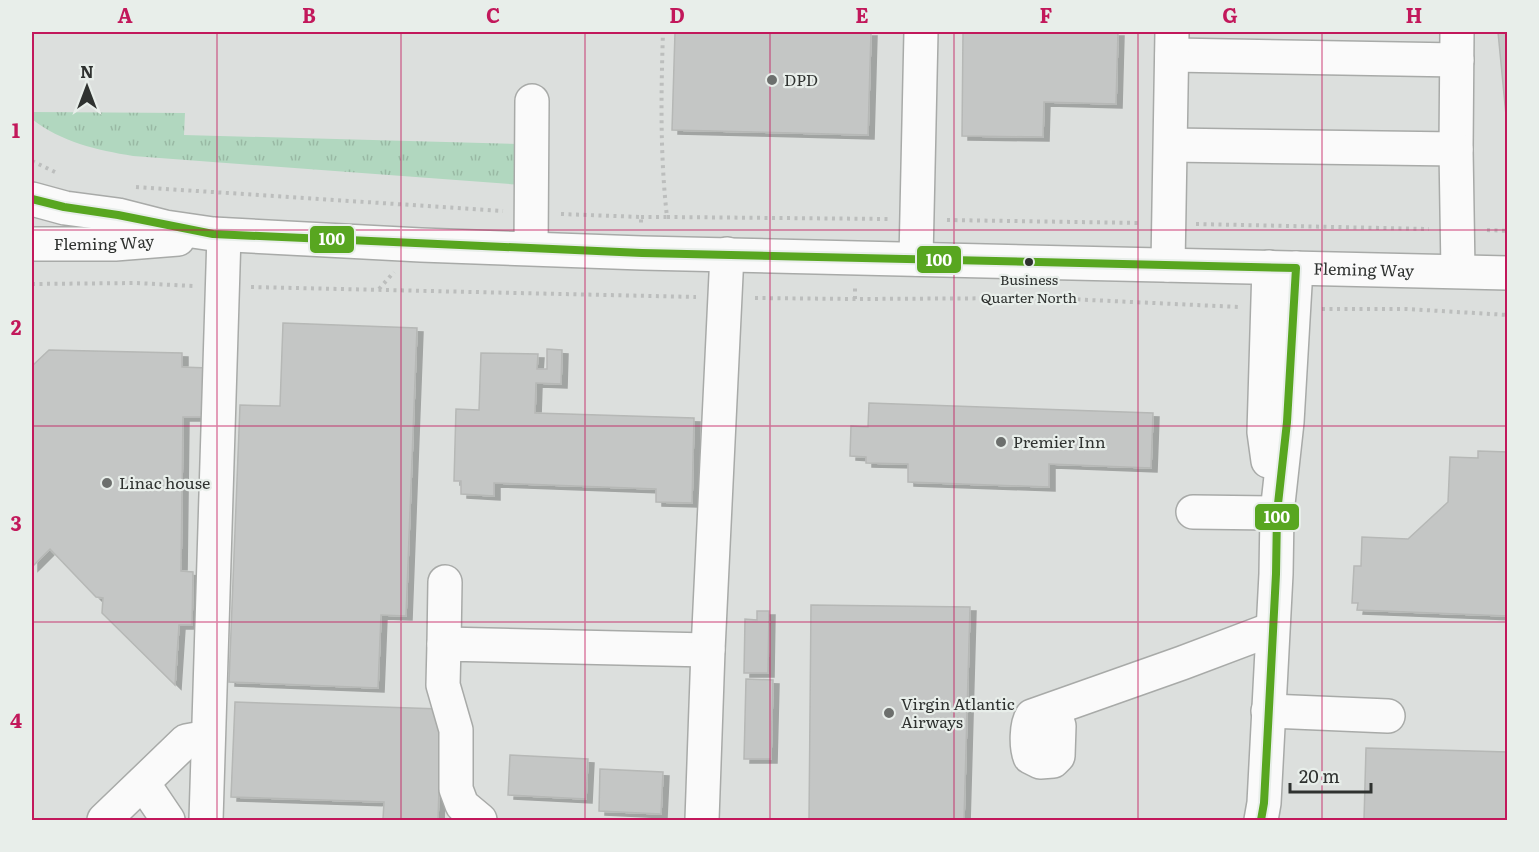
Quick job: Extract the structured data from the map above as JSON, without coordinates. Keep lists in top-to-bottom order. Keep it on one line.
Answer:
{"streets":{"street":["Fleming Way"]},"places":["DPD","Business Quarter North","Premier Inn","Linac house","Virgin Atlantic Airways"],"lines":["transit line 100"],"scale_bar":"20 m","north":"top","grid":{"columns":["A","B","C","D","E","F","G","H"],"rows":["1","2","3","4"]}}
